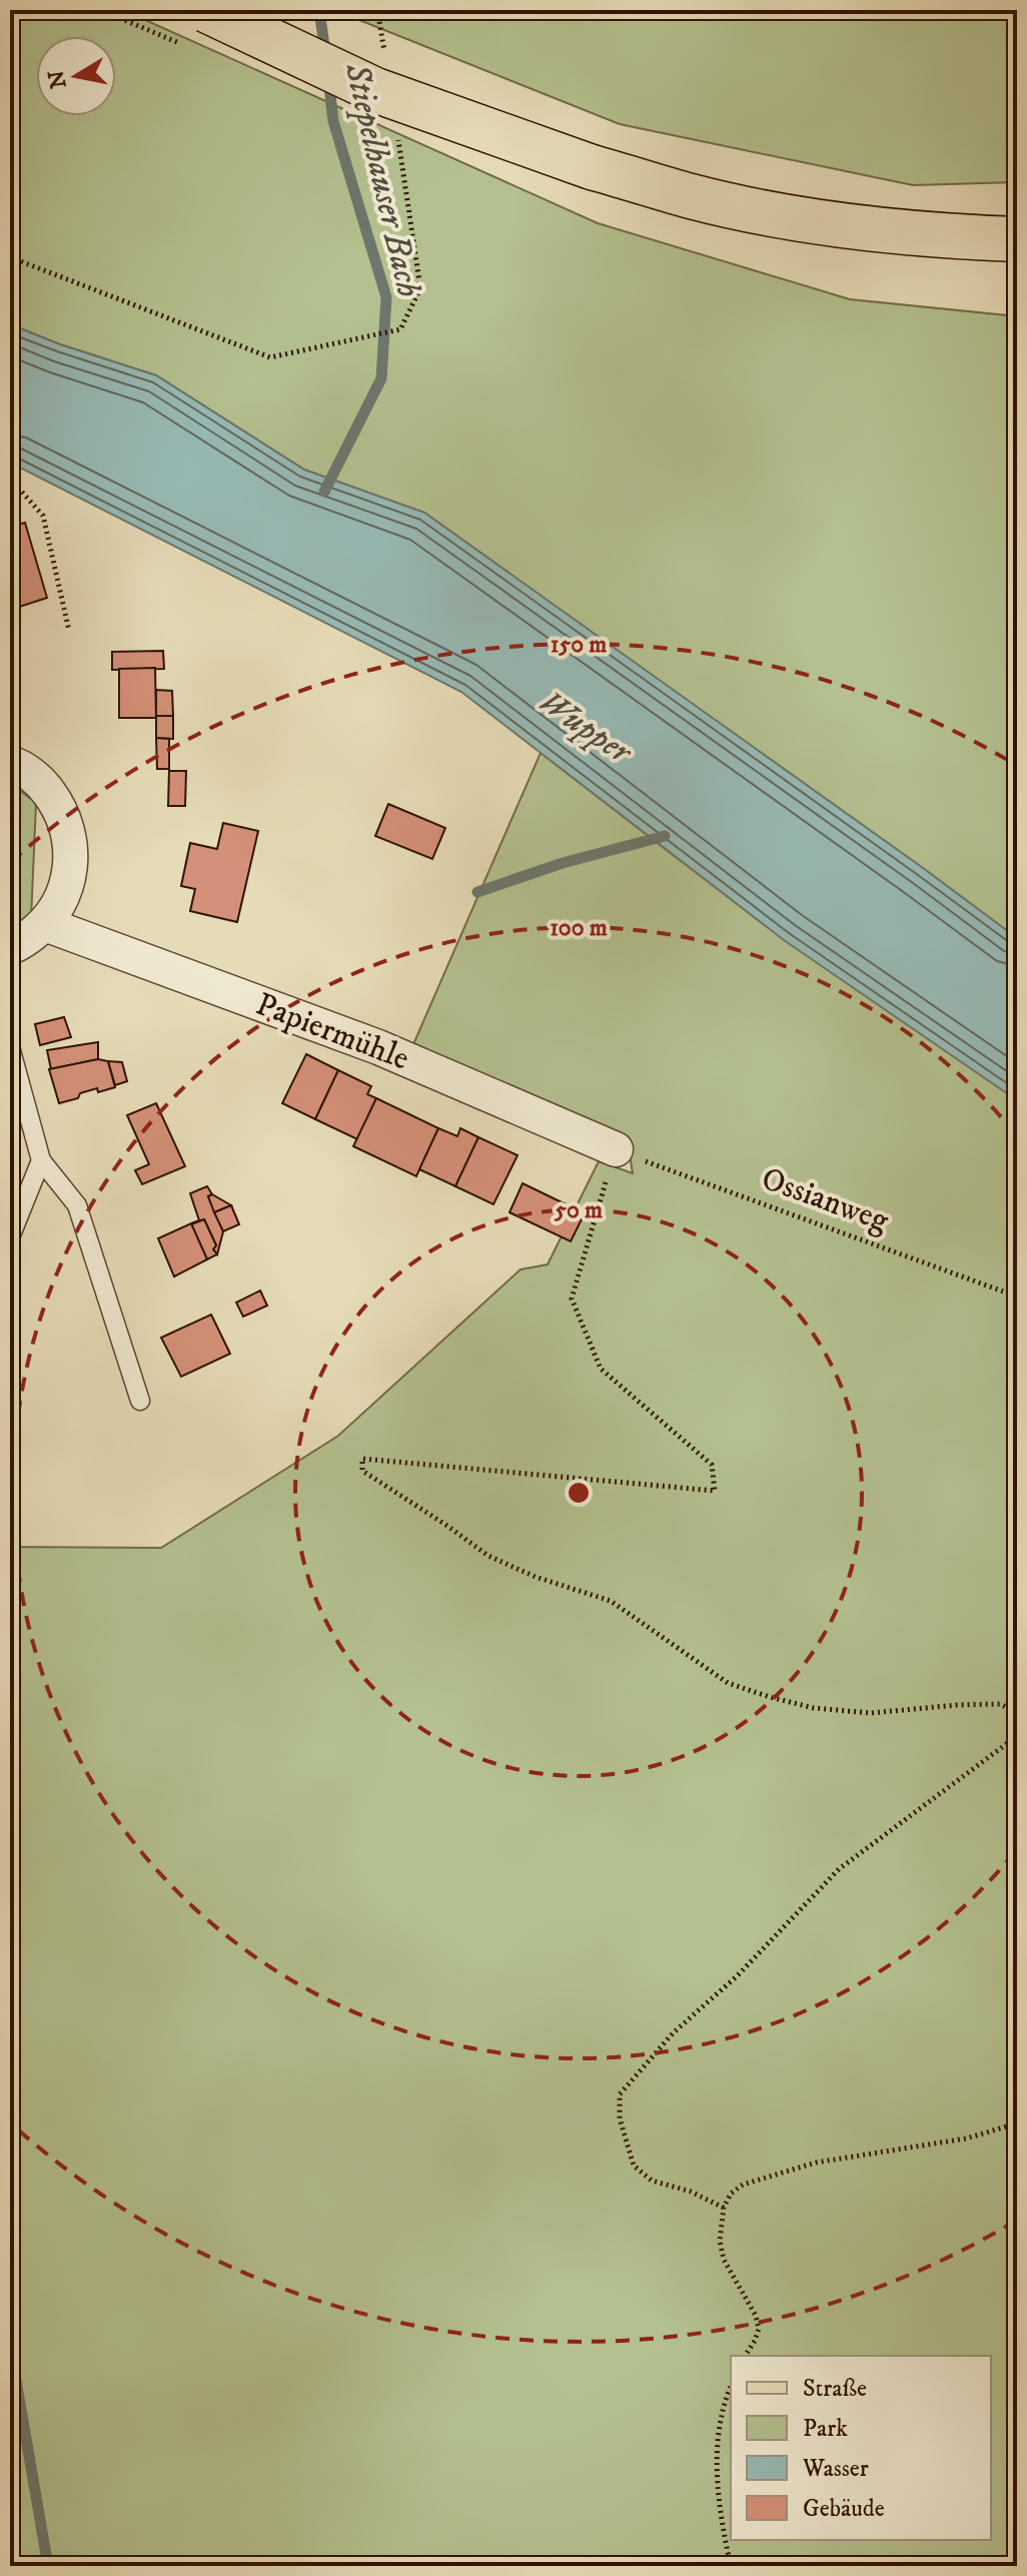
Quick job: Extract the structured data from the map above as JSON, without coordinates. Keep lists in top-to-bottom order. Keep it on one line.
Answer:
{"streets":{"street":["Papiermühle"],"path":["Ossianweg"]},"crossings":[["Papiermühle","Ossianweg"]],"water":["Stiepelhauser Bach","Wupper"],"legend":["Straße","Park","Wasser","Gebäude"],"north":"left","rings":["150 m","100 m","50 m"]}
